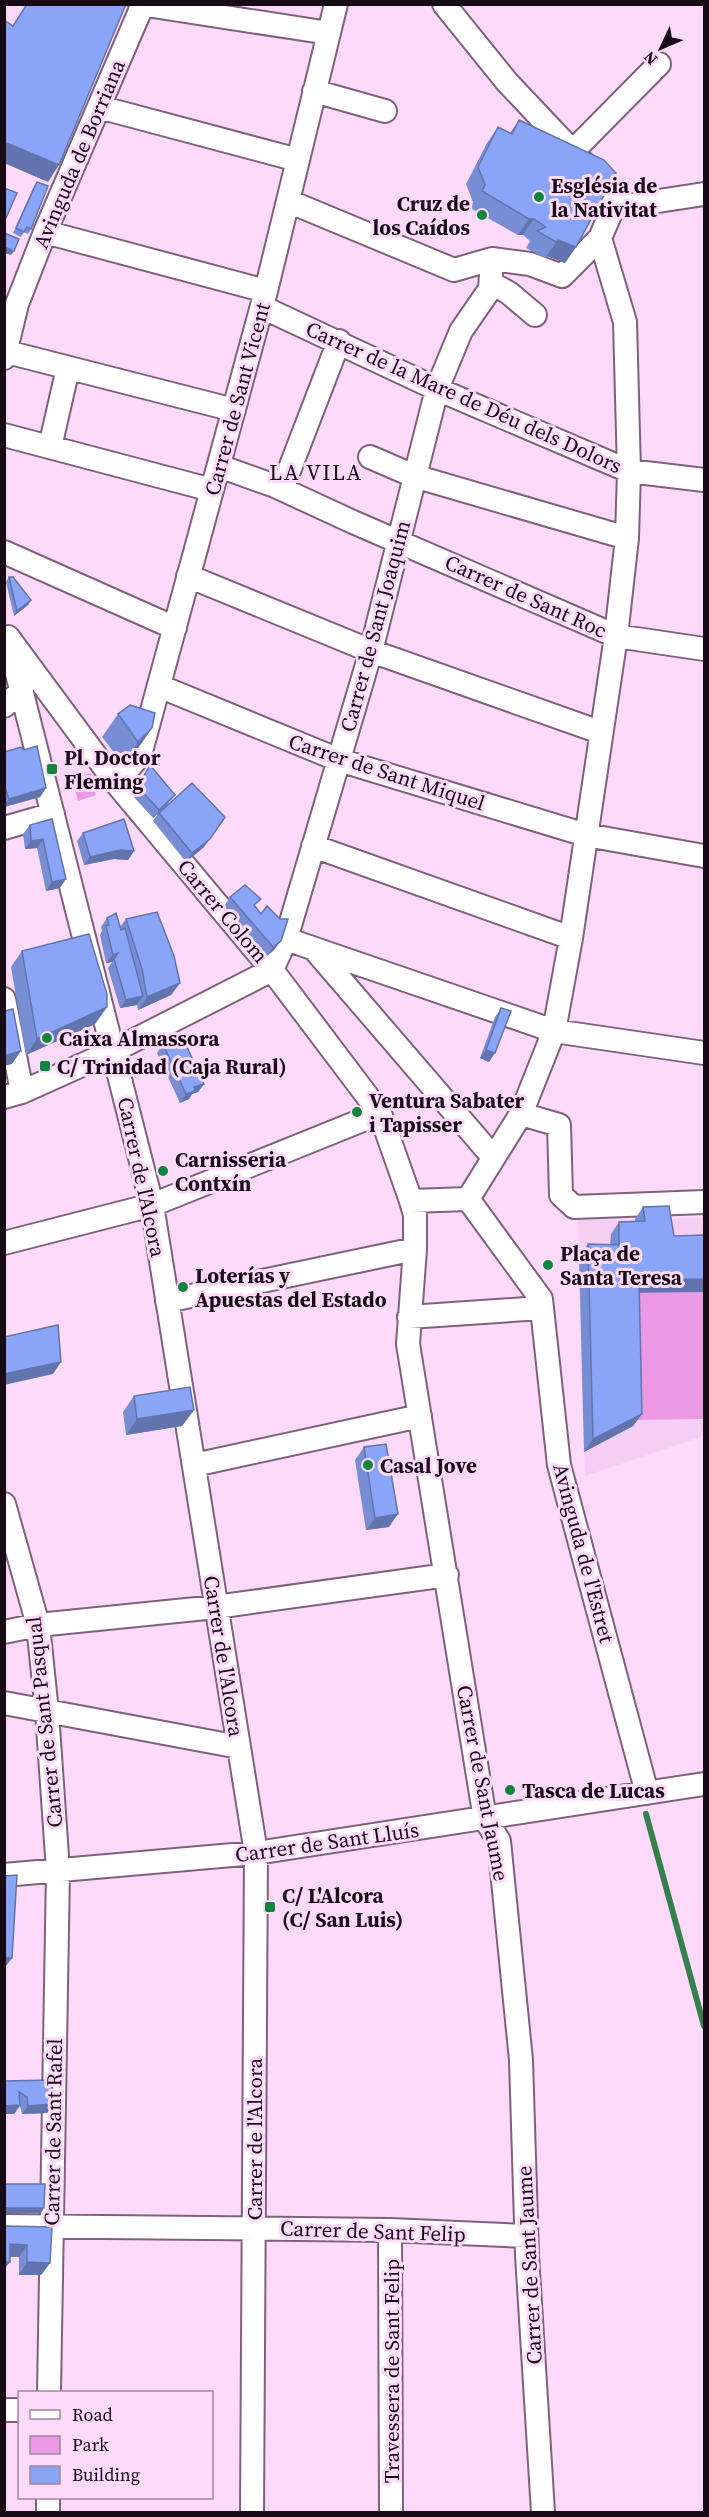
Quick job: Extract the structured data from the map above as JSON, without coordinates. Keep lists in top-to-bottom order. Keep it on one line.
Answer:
{"streets":{"street":["Avinguda de Borriana","Carrer de la Mare de Déu dels Dolors","Carrer de Sant Vicent","Carrer de Sant Roc","Carrer de Sant Joaquim","Carrer de Sant Miquel","Carrer Colom","Carrer de l'Alcora","Avinguda de l'Estret","Carrer de Sant Pasqual","Carrer de Sant Jaume","Carrer de Sant Lluís","Carrer de Sant Rafel","Carrer de Sant Felip","Travessera de Sant Felip"]},"crossings":[["Avinguda de Borriana","Carrer de la Mare de Déu dels Dolors"],["Carrer de la Mare de Déu dels Dolors","Carrer de Sant Vicent"],["Carrer de la Mare de Déu dels Dolors","Carrer de Sant Joaquim"],["Carrer de Sant Vicent","Carrer de Sant Roc"],["Carrer de Sant Vicent","Carrer de Sant Miquel"],["Carrer de Sant Vicent","Carrer Colom"],["Carrer de Sant Roc","Carrer de Sant Joaquim"],["Carrer de Sant Joaquim","Carrer de Sant Miquel"],["Carrer de Sant Joaquim","Carrer Colom"],["Carrer Colom","Carrer de l'Alcora"],["Carrer Colom","Carrer de Sant Jaume"],["Carrer de l'Alcora","Carrer de Sant Lluís"],["Carrer de l'Alcora","Carrer de Sant Felip"],["Avinguda de l'Estret","Carrer de Sant Lluís"],["Carrer de Sant Pasqual","Carrer de Sant Lluís"],["Carrer de Sant Pasqual","Carrer de Sant Rafel"],["Carrer de Sant Jaume","Carrer de Sant Lluís"],["Carrer de Sant Jaume","Carrer de Sant Felip"],["Carrer de Sant Lluís","Carrer de Sant Rafel"],["Carrer de Sant Rafel","Carrer de Sant Felip"],["Carrer de Sant Felip","Travessera de Sant Felip"]],"districts":["LA VILA"],"places":{"other":["Església de la Nativitat","Cruz de los Caídos","Caixa Almassora","Ventura Sabater i Tapisser","Carnisseria Contxín","Plaça de Santa Teresa","Loterías y Apuestas del Estado","Casal Jove","Tasca de Lucas"],"transit":["Pl. Doctor Fleming","C/ Trinidad (Caja Rural)","C/ L'Alcora (C/ San Luis)"]},"legend":["Road","Park","Building"],"north":"bottom left"}
